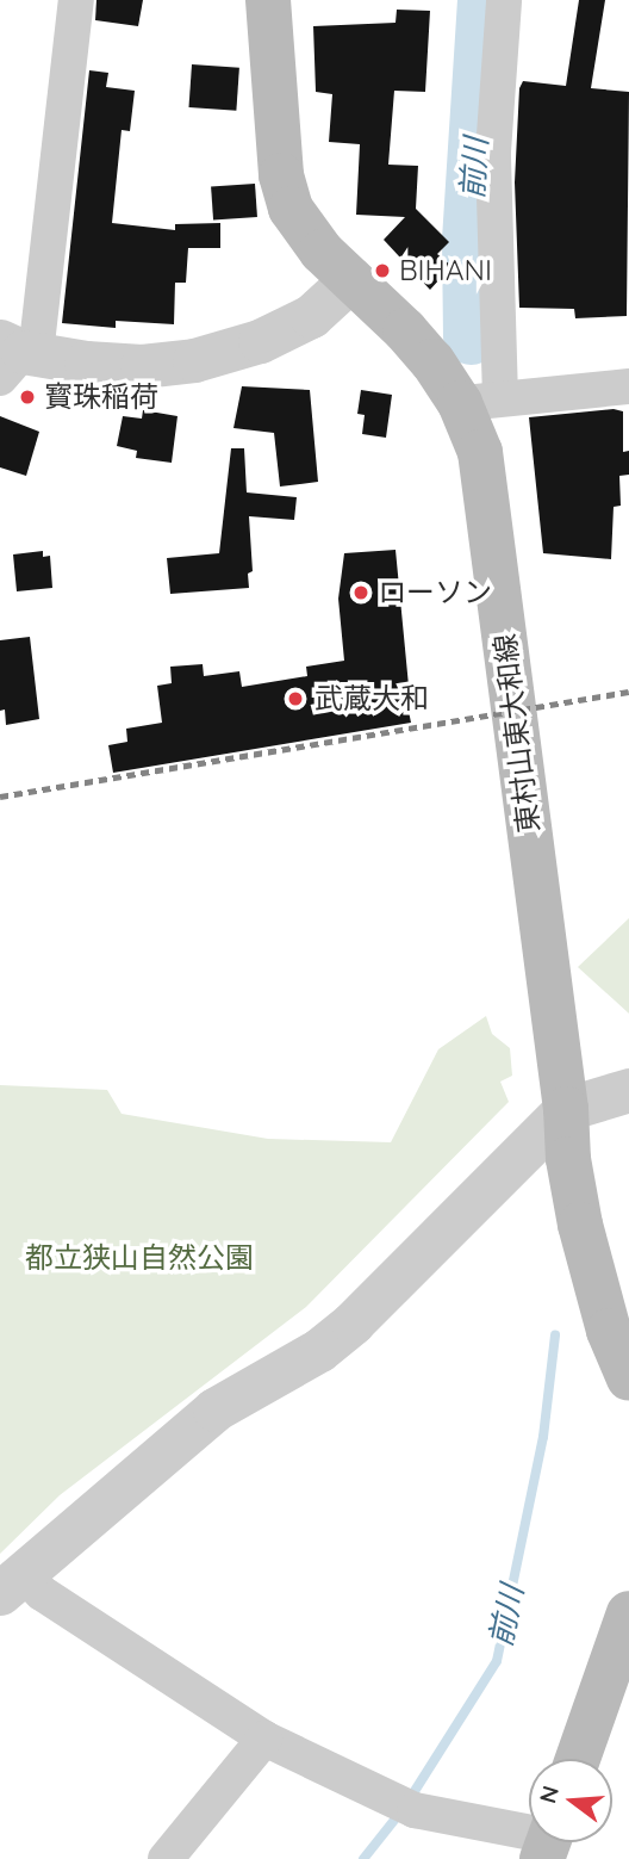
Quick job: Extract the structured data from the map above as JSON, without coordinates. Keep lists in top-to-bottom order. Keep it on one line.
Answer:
{"streets":{"main road":["東村山東大和線"]},"water":["前川"],"parks":["都立狭山自然公園"],"places":["BIHANI","寳珠稲荷","ローソン","武蔵大和"],"north":"left"}
